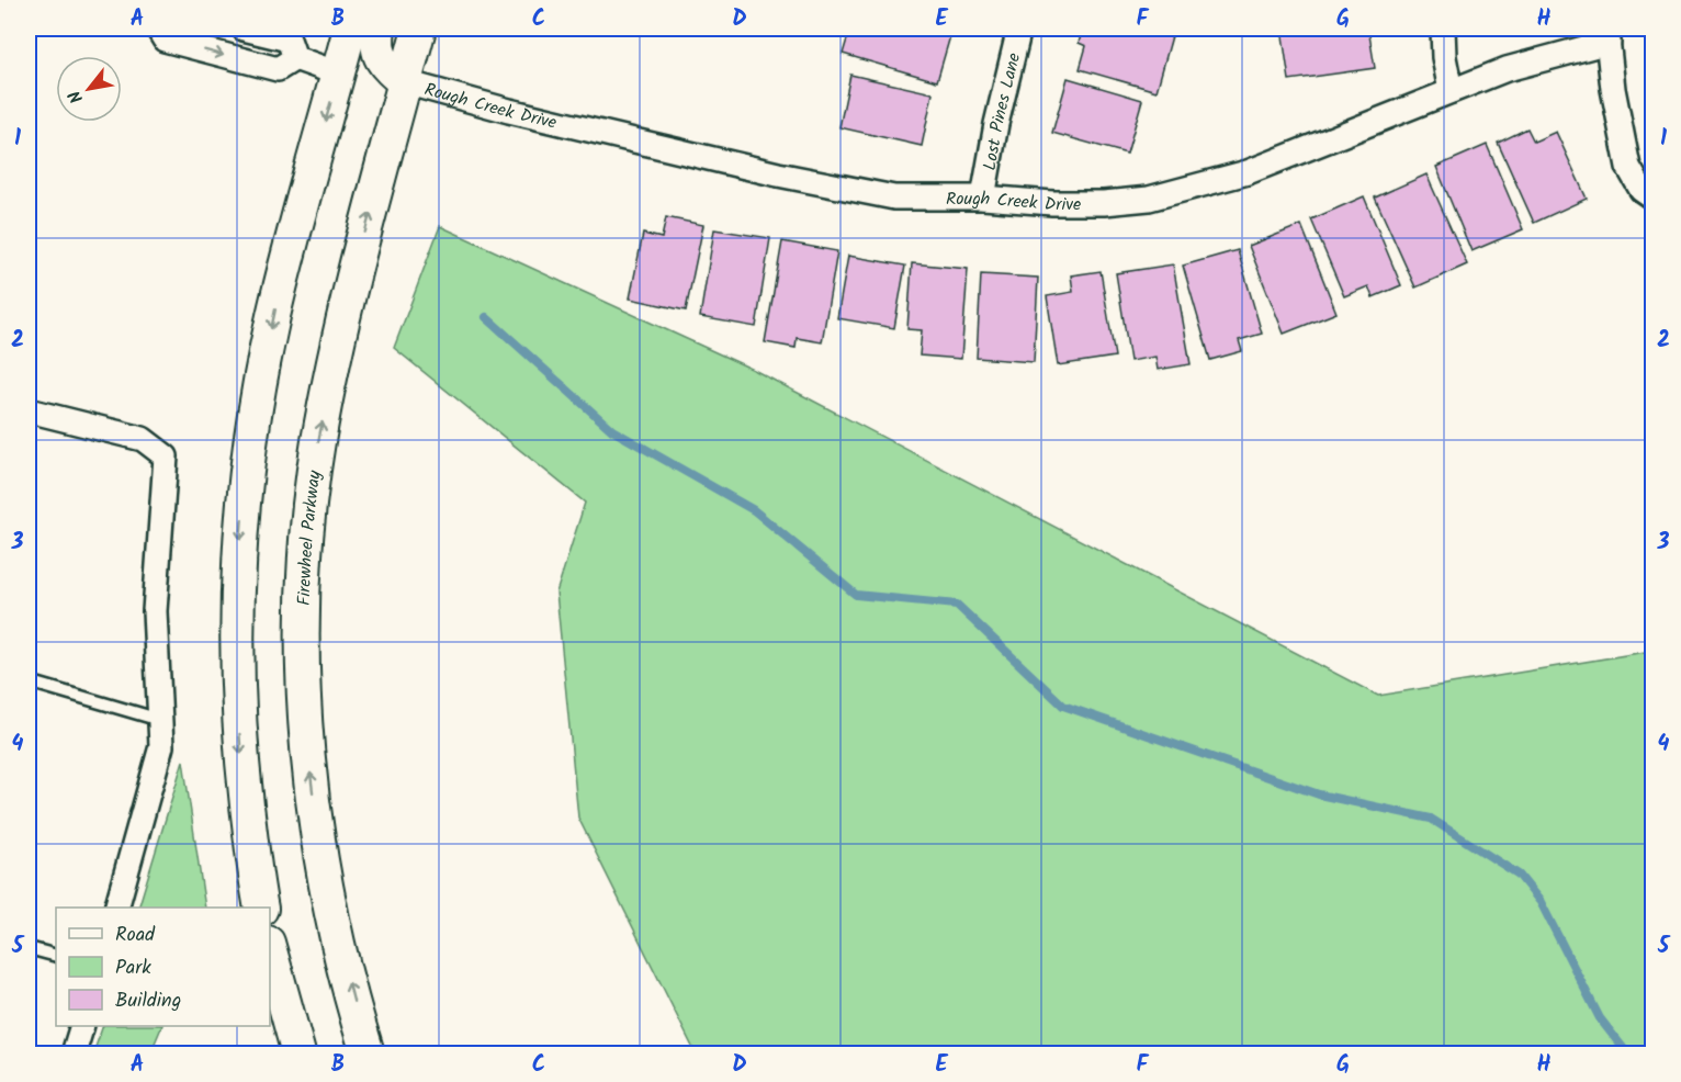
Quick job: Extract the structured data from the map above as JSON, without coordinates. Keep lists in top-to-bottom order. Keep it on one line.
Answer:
{"streets":{"main road":["Firewheel Parkway"],"street":["Rough Creek Drive","Lost Pines Lane"]},"crossings":[["Rough Creek Drive","Lost Pines Lane"],["Rough Creek Drive","Firewheel Parkway"]],"legend":["Road","Park","Building"],"north":"bottom left","grid":{"columns":["A","B","C","D","E","F","G","H"],"rows":["1","2","3","4","5"]}}
